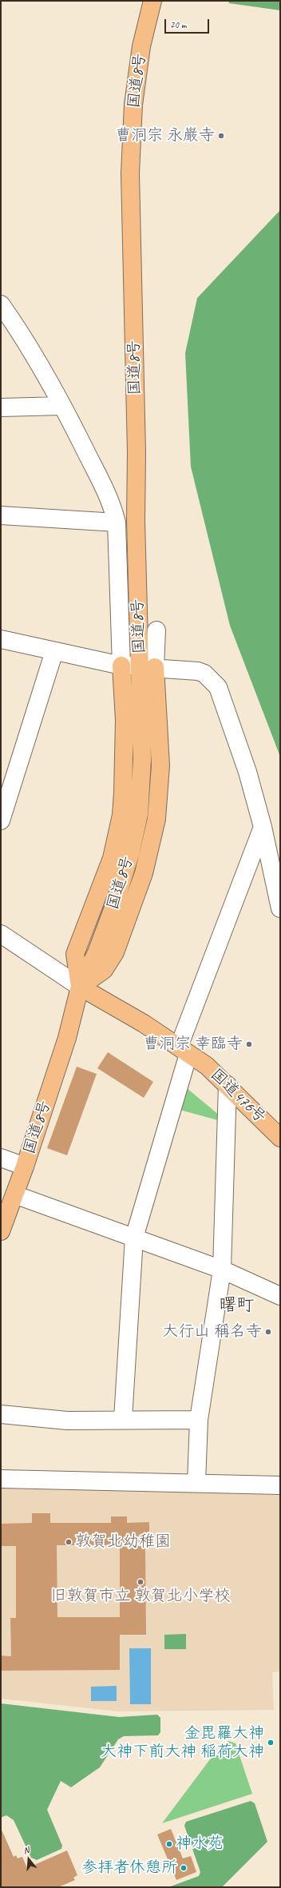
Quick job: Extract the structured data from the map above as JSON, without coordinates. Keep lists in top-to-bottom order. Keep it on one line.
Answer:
{"streets":{"highway":["国道8号","国道476号"]},"crossings":[["国道8号","国道476号"]],"districts":["曙町"],"places":["曹洞宗 永巌寺","曹洞宗 幸臨寺","大行山 稱名寺","敦賀北幼稚園","旧敦賀市立 敦賀北小学校","金毘羅大神 大神下前大神 稲荷大神","神水苑","参拝者休憩所"],"scale_bar":"20 m","north":"top"}
